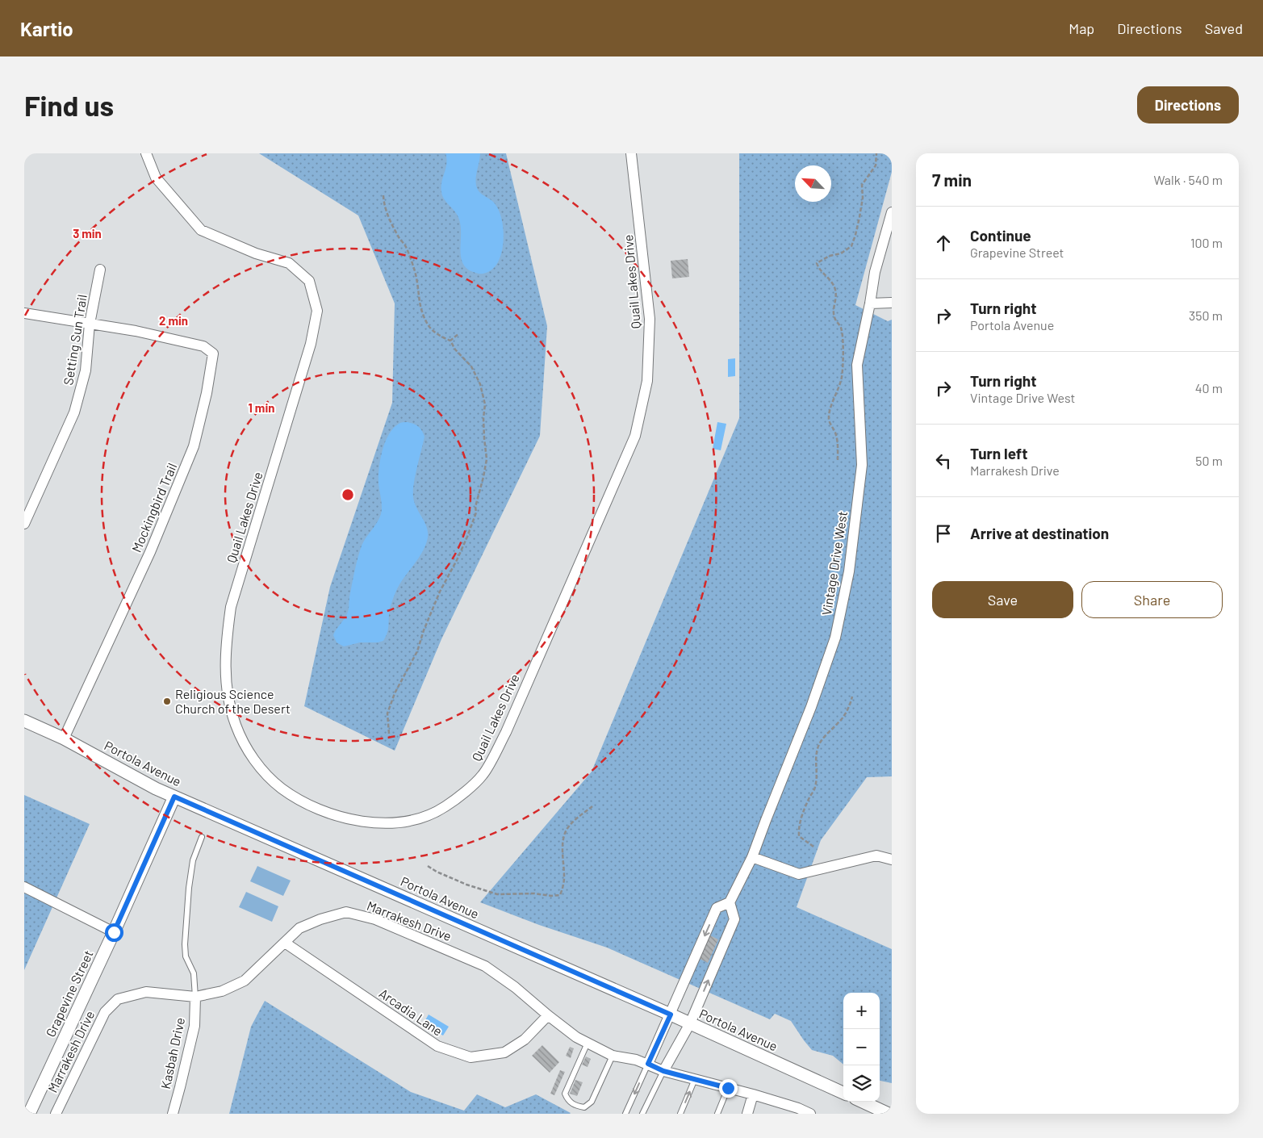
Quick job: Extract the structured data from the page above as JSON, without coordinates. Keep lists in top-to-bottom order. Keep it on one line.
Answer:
{"streets":{"street":["Quail Lakes Drive","Setting Sun Trail","Mockingbird Trail","Vintage Drive West","Portola Avenue","Marrakesh Drive","Grapevine Street","Arcadia Lane","Kasbah Drive"]},"crossings":[["Setting Sun Trail","Mockingbird Trail"],["Mockingbird Trail","Portola Avenue"],["Vintage Drive West","Portola Avenue"],["Vintage Drive West","Marrakesh Drive"],["Portola Avenue","Grapevine Street"],["Marrakesh Drive","Arcadia Lane"],["Marrakesh Drive","Kasbah Drive"]],"places":["Religious Science Church of the Desert"],"north":"top left","page":{"header":"Kartio","nav":["Map","Directions","Saved"],"buttons":["Directions",["Save","Share"]],"title":"Find us","heading":["7 min","Walk · 540 m"],"list":[["Continue","Grapevine Street","100 m"],["Turn right","Portola Avenue","350 m"],["Turn right","Vintage Drive West","40 m"],["Turn left","Marrakesh Drive","50 m"],"Arrive at destination"],"map_buttons":["+","−"]},"rings":["3 min","2 min","1 min"]}
